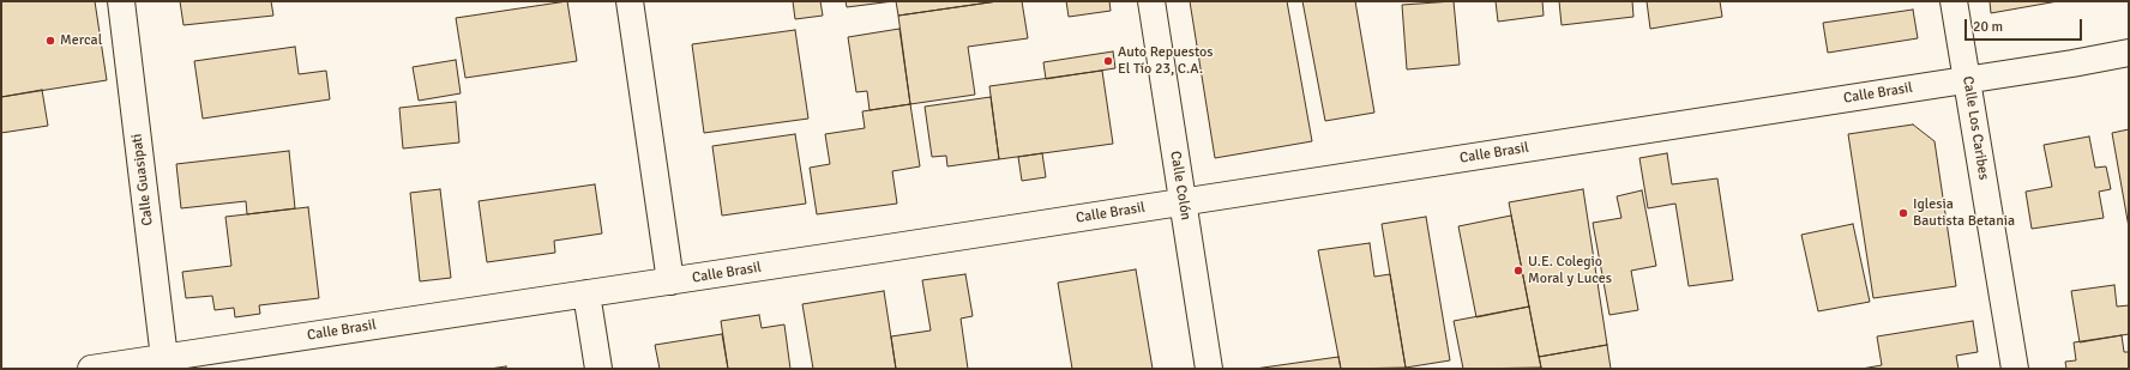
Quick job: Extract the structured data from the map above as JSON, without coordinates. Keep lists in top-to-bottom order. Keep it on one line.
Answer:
{"streets":{"street":["Calle Brasil","Calle Los Caribes","Calle Guasipati","Calle Colón"]},"crossings":[["Calle Brasil","Calle Los Caribes"],["Calle Brasil","Calle Guasipati"],["Calle Brasil","Calle Colón"]],"places":["Mercal","Auto Repuestos El Tío 23, C.A.","Iglesia Bautista Betania","U.E. Colegio Moral y Luces"],"scale_bar":"20 m"}
